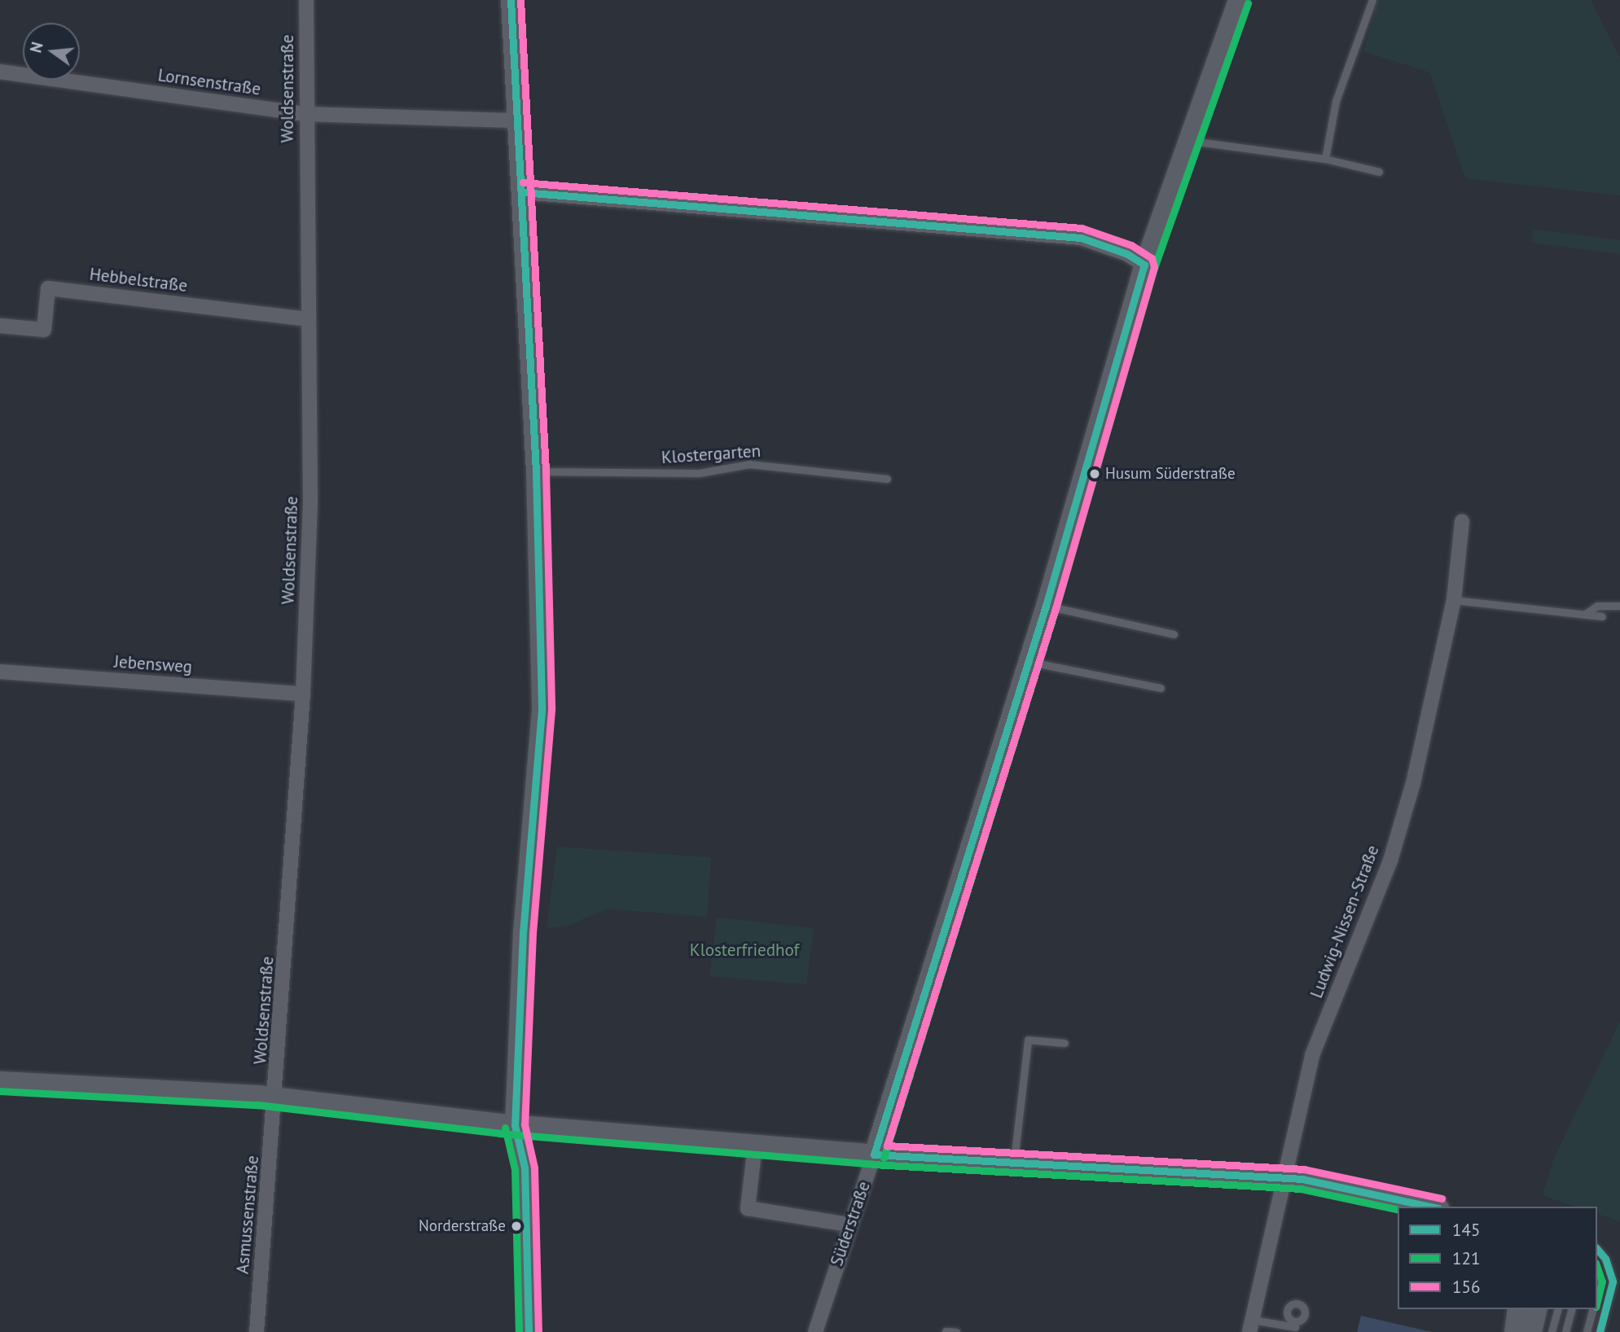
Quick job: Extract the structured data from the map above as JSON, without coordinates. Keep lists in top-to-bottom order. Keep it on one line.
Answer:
{"streets":{"main road":["Süderstraße"],"street":["Lornsenstraße","Woldsenstraße","Hebbelstraße","Jebensweg","Ludwig-Nissen-Straße","Asmussenstraße"],"lane":["Klostergarten"]},"crossings":[["Lornsenstraße","Woldsenstraße"],["Woldsenstraße","Hebbelstraße"],["Woldsenstraße","Jebensweg"],["Woldsenstraße","Asmussenstraße"]],"parks":["Klosterfriedhof"],"places":["Husum Süderstraße","Norderstraße"],"lines":["transit line 145","transit line 156","transit line 121"],"legend":["145","121","156"],"north":"left"}
